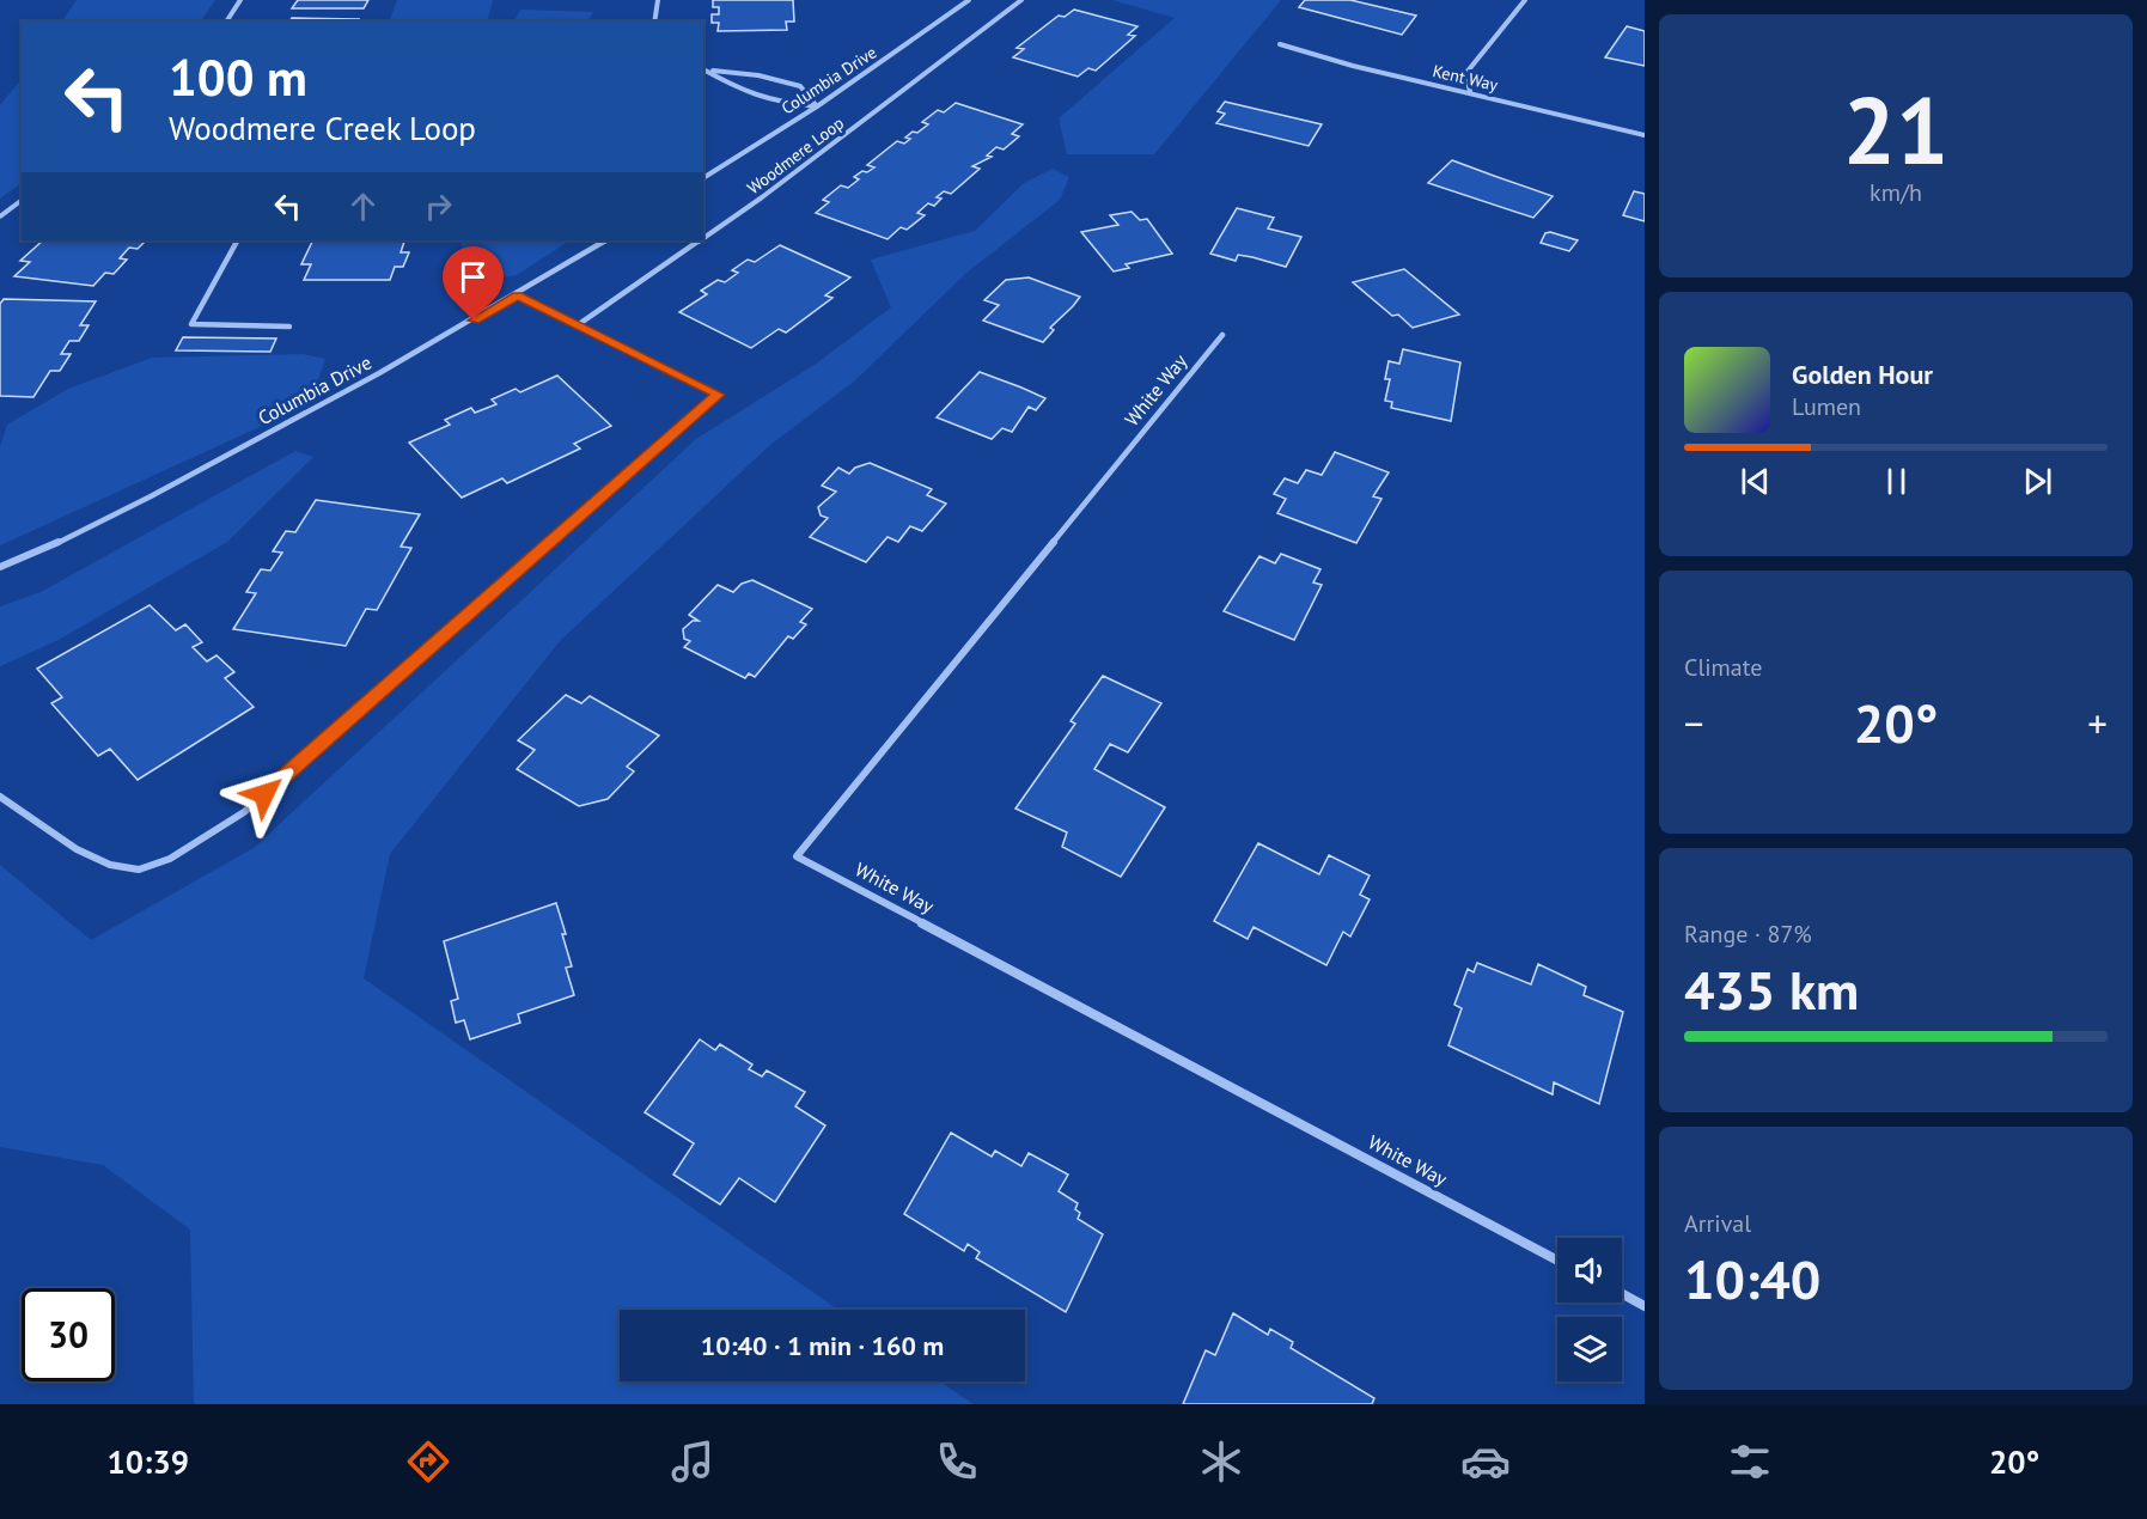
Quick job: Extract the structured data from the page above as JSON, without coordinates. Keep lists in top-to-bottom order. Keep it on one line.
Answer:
{"streets":{"street":["Kent Way","Columbia Drive","Woodmere Loop","White Way"]},"page":{"tile":[["21","km/h"],"Climate",["Range · 87%","435 km"],["Arrival","10:40"]],"turn":["100 m","Woodmere Creek Loop"],"song":["Golden Hour","Lumen"],"heat":["−","20°","+"],"limit":"30","trip":"10:40 · 1 min · 160 m","tabs":["10:39","20°"]}}
